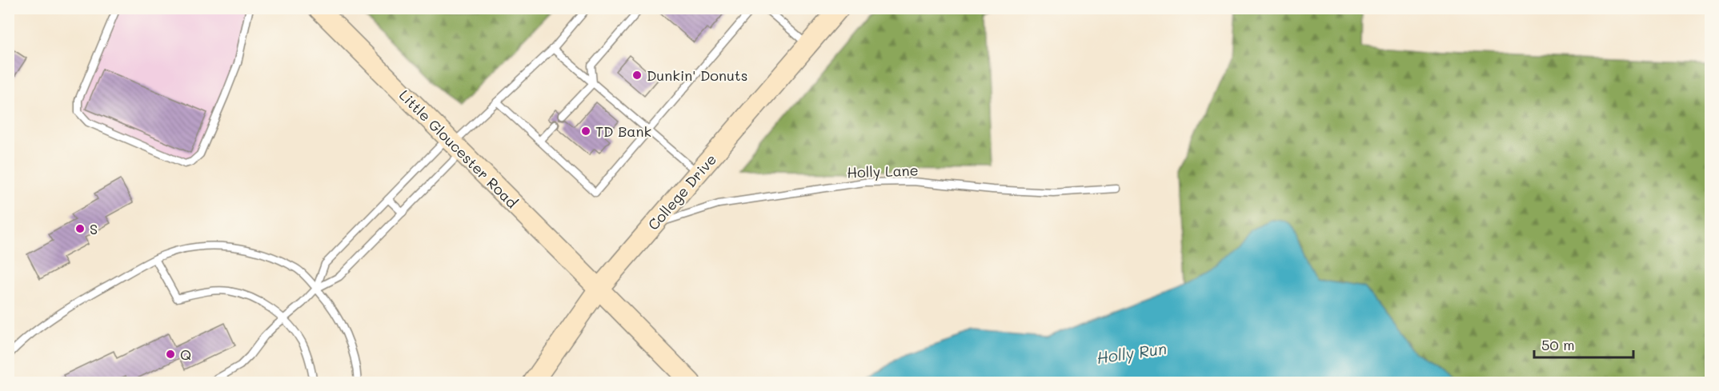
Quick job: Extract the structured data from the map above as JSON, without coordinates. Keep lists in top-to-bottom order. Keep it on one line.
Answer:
{"streets":{"street":["Little Gloucester Road","College Drive"],"lane":["Holly Lane"]},"crossings":[["Little Gloucester Road","College Drive"],["Holly Lane","College Drive"]],"water":["Holly Run"],"places":["Dunkin' Donuts","TD Bank","S","Q"],"scale_bar":"50 m"}
